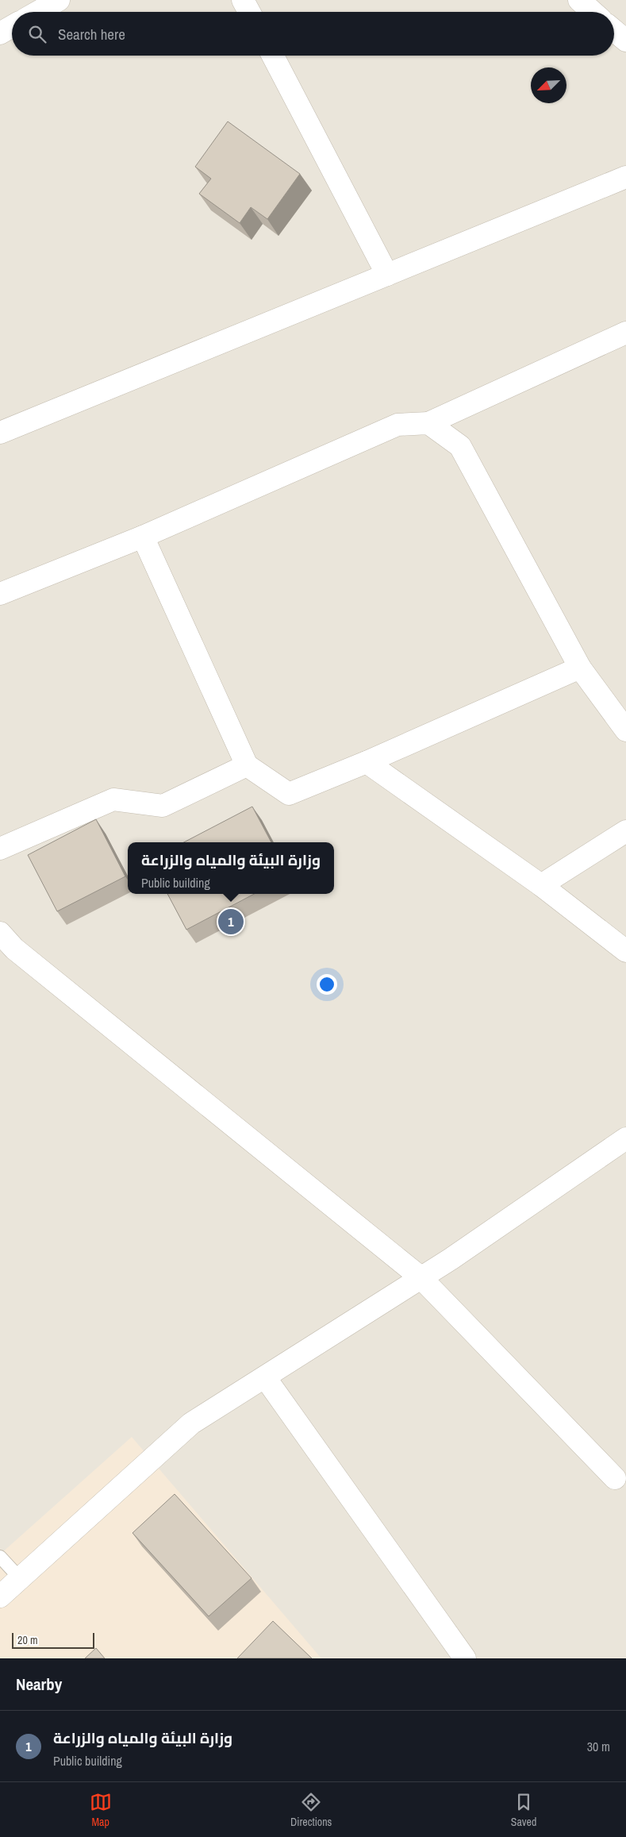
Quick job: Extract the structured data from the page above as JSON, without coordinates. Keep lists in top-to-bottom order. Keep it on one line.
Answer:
{"scale_bar":"20 m","north":"bottom left","page":{"search":"Search here","popup":["وزارة البيئة والمياه والزراعة","Public building"],"pins":"1","scale":"20 m","heading":"Nearby","list":[{"mark":"1","name":"وزارة البيئة والمياه والزراعة","note":"Public building","value":"30 m"}],"nav":["Map","Directions","Saved"]}}
